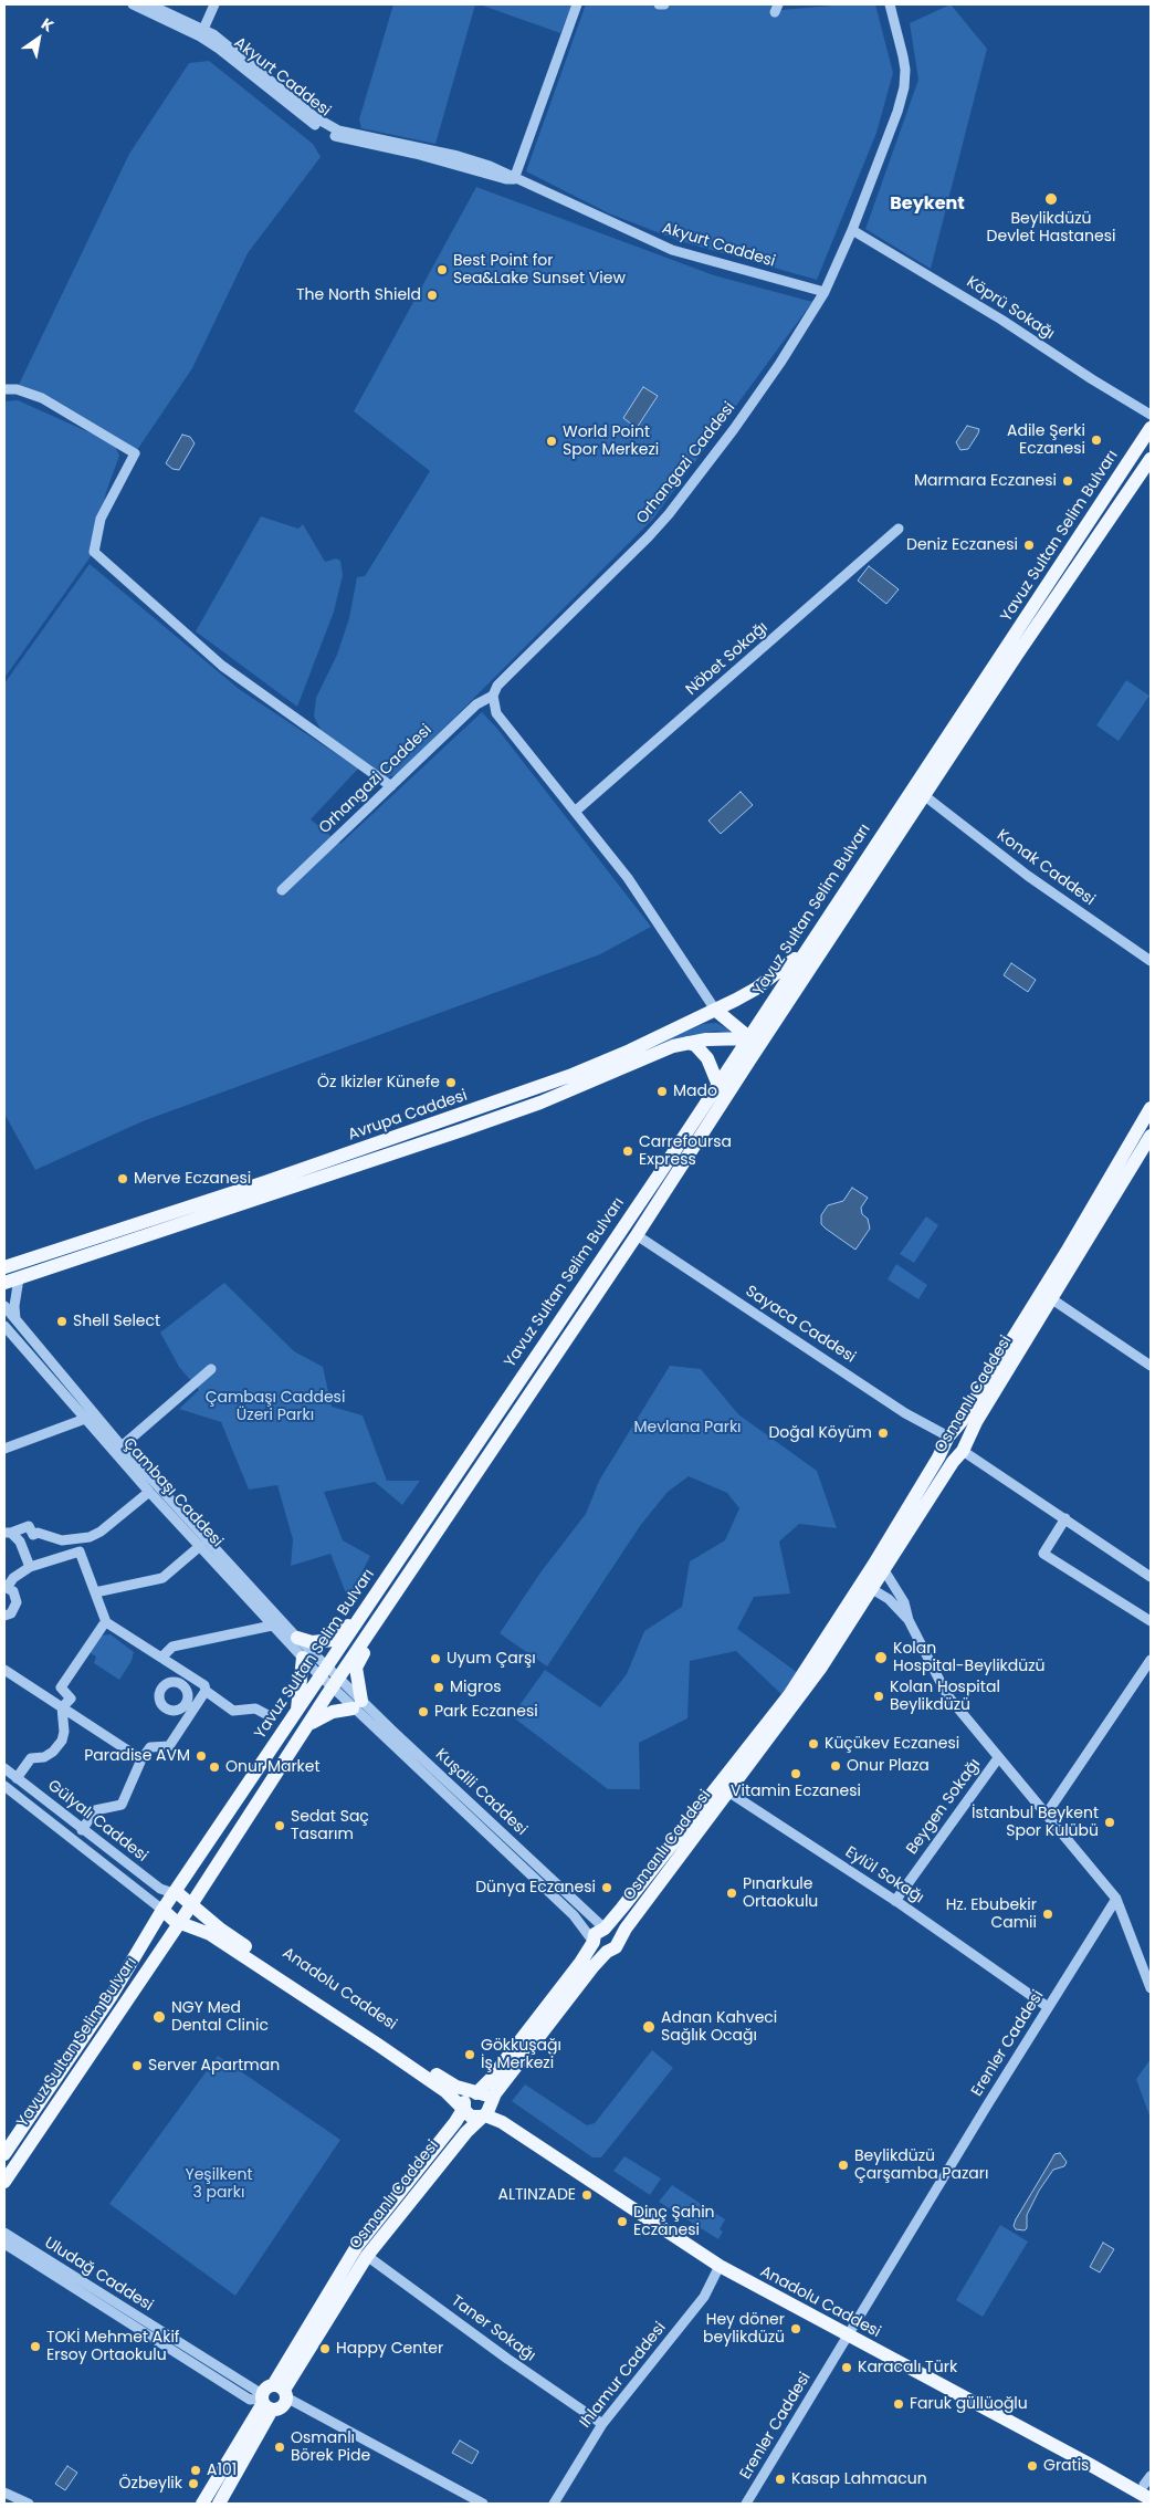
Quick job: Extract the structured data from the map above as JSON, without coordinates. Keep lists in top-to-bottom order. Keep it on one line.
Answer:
{"streets":{"main road":["Yavuz Sultan Selim Bulvarı","Avrupa Caddesi","Osmanlı Caddesi","Anadolu Caddesi"],"street":["Akyurt Caddesi","Köprü Sokağı","Orhangazi Caddesi","Nöbet Sokağı","Konak Caddesi","Sayaca Caddesi","Çambaşı Caddesi","Kuşdili Caddesi","Beygen Sokağı","Gülyalı Caddesi","Eylül Sokağı","Erenler Caddesi","Uludağ Caddesi","Taner Sokağı","Ihlamur Caddesi"]},"crossings":[["Akyurt Caddesi","Orhangazi Caddesi"],["Köprü Sokağı","Orhangazi Caddesi"],["Yavuz Sultan Selim Bulvarı","Konak Caddesi"],["Yavuz Sultan Selim Bulvarı","Avrupa Caddesi"],["Yavuz Sultan Selim Bulvarı","Sayaca Caddesi"],["Yavuz Sultan Selim Bulvarı","Çambaşı Caddesi"],["Yavuz Sultan Selim Bulvarı","Kuşdili Caddesi"],["Yavuz Sultan Selim Bulvarı","Gülyalı Caddesi"],["Yavuz Sultan Selim Bulvarı","Anadolu Caddesi"],["Sayaca Caddesi","Osmanlı Caddesi"],["Osmanlı Caddesi","Kuşdili Caddesi"],["Osmanlı Caddesi","Eylül Sokağı"],["Osmanlı Caddesi","Anadolu Caddesi"],["Osmanlı Caddesi","Taner Sokağı"],["Çambaşı Caddesi","Kuşdili Caddesi"],["Beygen Sokağı","Eylül Sokağı"],["Gülyalı Caddesi","Anadolu Caddesi"],["Eylül Sokağı","Erenler Caddesi"],["Anadolu Caddesi","Erenler Caddesi"],["Anadolu Caddesi","Ihlamur Caddesi"],["Taner Sokağı","Ihlamur Caddesi"]],"districts":["Beykent"],"parks":["Çambaşı Caddesi Üzeri Parkı","Mevlana Parkı","Yeşilkent 3 parkı"],"places":["Beylikdüzü Devlet Hastanesi","Best Point for Sea&Lake Sunset View","The North Shield","Adile Şerki Eczanesi","World Point Spor Merkezi","Marmara Eczanesi","Deniz Eczanesi","Öz Ikizler Künefe","Mado","Carrefoursa Express","Merve Eczanesi","Shell Select","Doğal Köyüm","Kolan Hospital-Beylikdüzü","Uyum Çarşı","Migros","Kolan Hospital Beylikdüzü","Park Eczanesi","Küçükev Eczanesi","Paradise AVM","Onur Plaza","Onur Market","Vitamin Eczanesi","İstanbul Beykent Spor Kulübü","Sedat Saç Tasarım","Dünya Eczanesi","Pınarkule Ortaokulu","Hz. Ebubekir Camii","NGY Med Dental Clinic","Adnan Kahveci Sağlık Ocağı","Gökkuşağı İş Merkezi","Server Apartman","Beylikdüzü Çarşamba Pazarı","ALTINZADE","Dinç Şahin Eczanesi","Hey döner beylikdüzü","TOKİ Mehmet Akif Ersoy Ortaokulu","Happy Center","Karacalı Türk","Faruk güllüoğlu","Osmanlı Börek Pide","Gratis","A101","Kasap Lahmacun","Özbeylik"],"north":"top right"}
